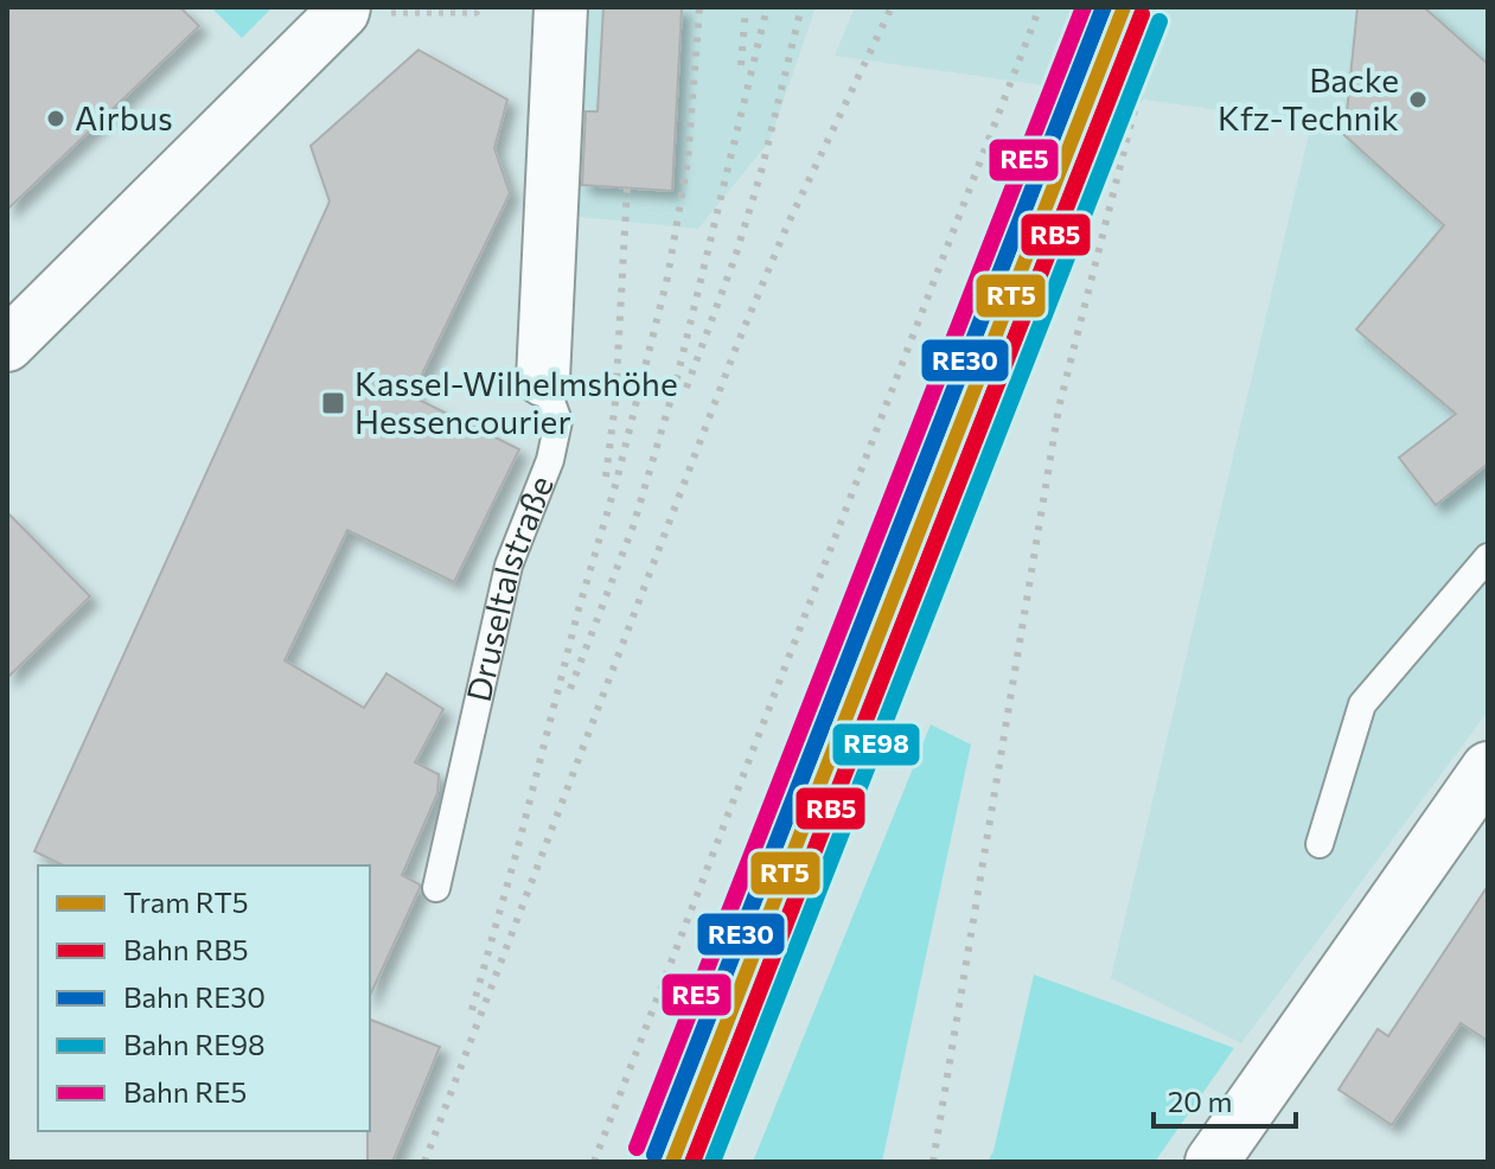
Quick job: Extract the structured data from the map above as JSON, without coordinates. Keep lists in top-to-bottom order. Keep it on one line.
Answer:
{"streets":{"street":["Druseltalstraße"]},"places":{"other":["Backe Kfz-Technik","Airbus"],"transit":["Kassel-Wilhelmshöhe Hessencourier"]},"lines":["tram line RT5","rail line RE30","rail line RE5","rail line RB5","rail line RE98"],"legend":["Tram RT5","Bahn RB5","Bahn RE30","Bahn RE98","Bahn RE5"],"scale_bar":"20 m"}
